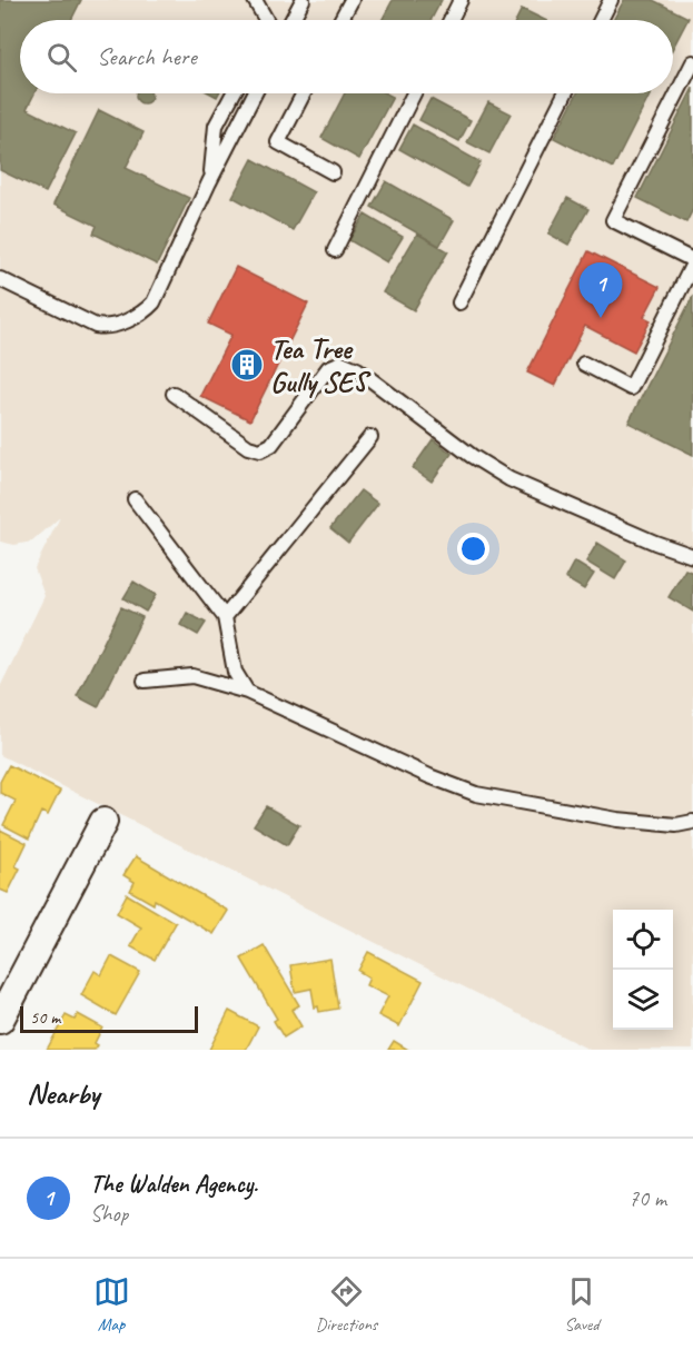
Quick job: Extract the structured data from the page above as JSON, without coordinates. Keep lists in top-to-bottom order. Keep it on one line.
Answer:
{"places":{"building":["Tea Tree Gully SES"]},"scale_bar":"50 m","page":{"search":"Search here","pins":"1","scale":"50 m","heading":"Nearby","list":[{"mark":"1","name":"The Walden Agency.","note":"Shop","value":"70 m"}],"nav":["Map","Directions","Saved"]}}
